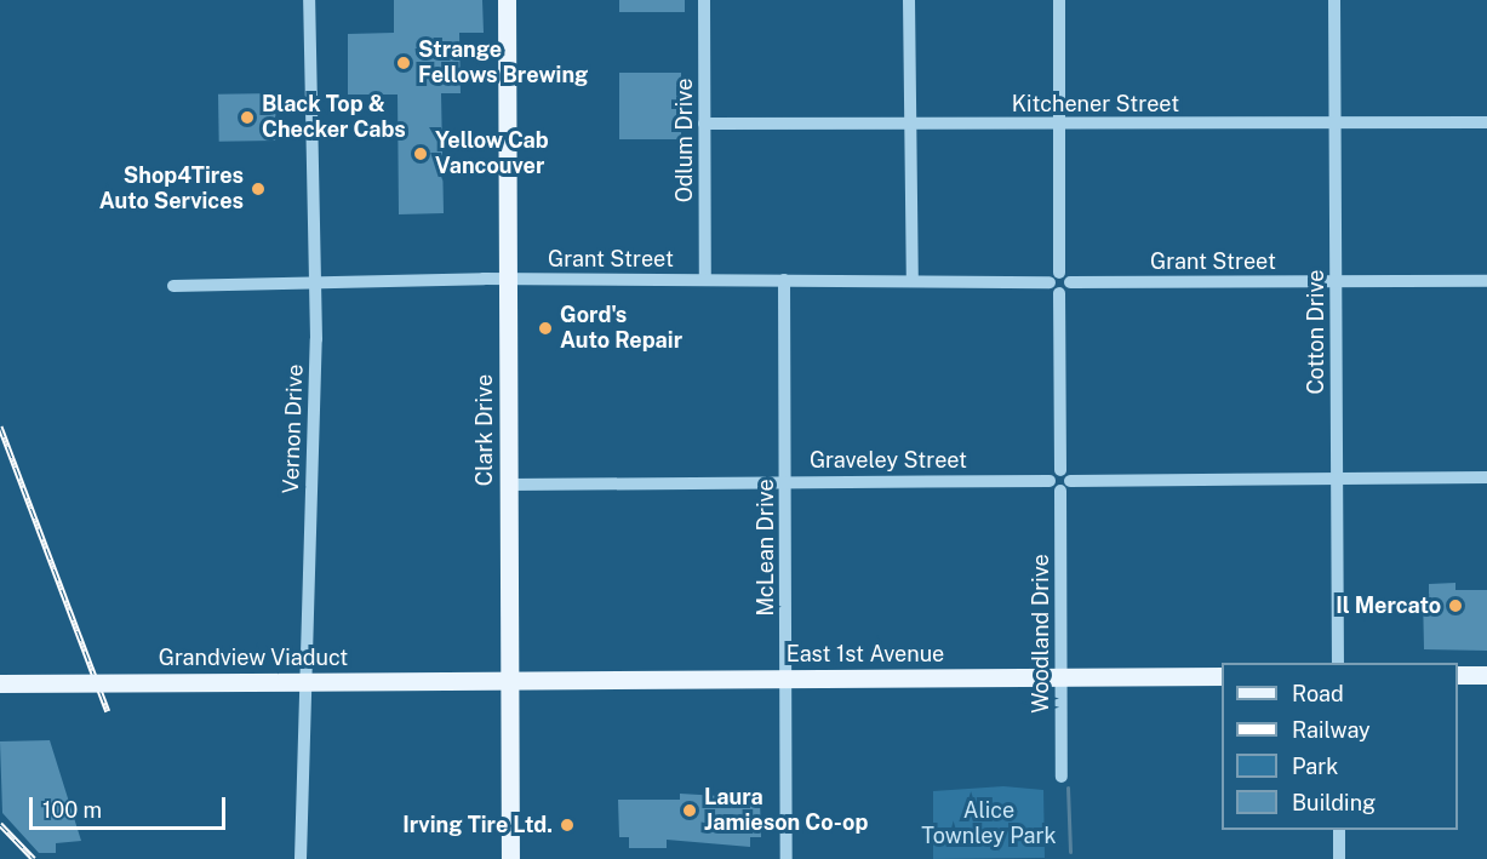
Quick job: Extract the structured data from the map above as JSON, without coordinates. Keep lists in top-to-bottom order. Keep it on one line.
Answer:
{"streets":{"main road":["Clark Drive","East 1st Avenue","Grandview Viaduct"],"street":["Kitchener Street","Odlum Drive","Grant Street","Cotton Drive","Vernon Drive","Graveley Street","McLean Drive","Woodland Drive"]},"crossings":[["Kitchener Street","Odlum Drive"],["Kitchener Street","Cotton Drive"],["Odlum Drive","Grant Street"],["Grant Street","Cotton Drive"],["Grant Street","Vernon Drive"],["Grant Street","Clark Drive"],["Grant Street","McLean Drive"],["Cotton Drive","Graveley Street"],["Clark Drive","Graveley Street"],["Clark Drive","East 1st Avenue"],["Clark Drive","Grandview Viaduct"],["Graveley Street","McLean Drive"],["Graveley Street","Woodland Drive"],["McLean Drive","East 1st Avenue"],["Woodland Drive","East 1st Avenue"],["East 1st Avenue","Grandview Viaduct"]],"parks":["Alice Townley Park"],"places":["Strange Fellows Brewing","Black Top & Checker Cabs","Yellow Cab Vancouver","Shop4Tires Auto Services","Gord's Auto Repair","Il Mercato","Laura Jamieson Co-op","Irving Tire Ltd."],"legend":["Road","Railway","Park","Building"],"scale_bar":"100 m"}
